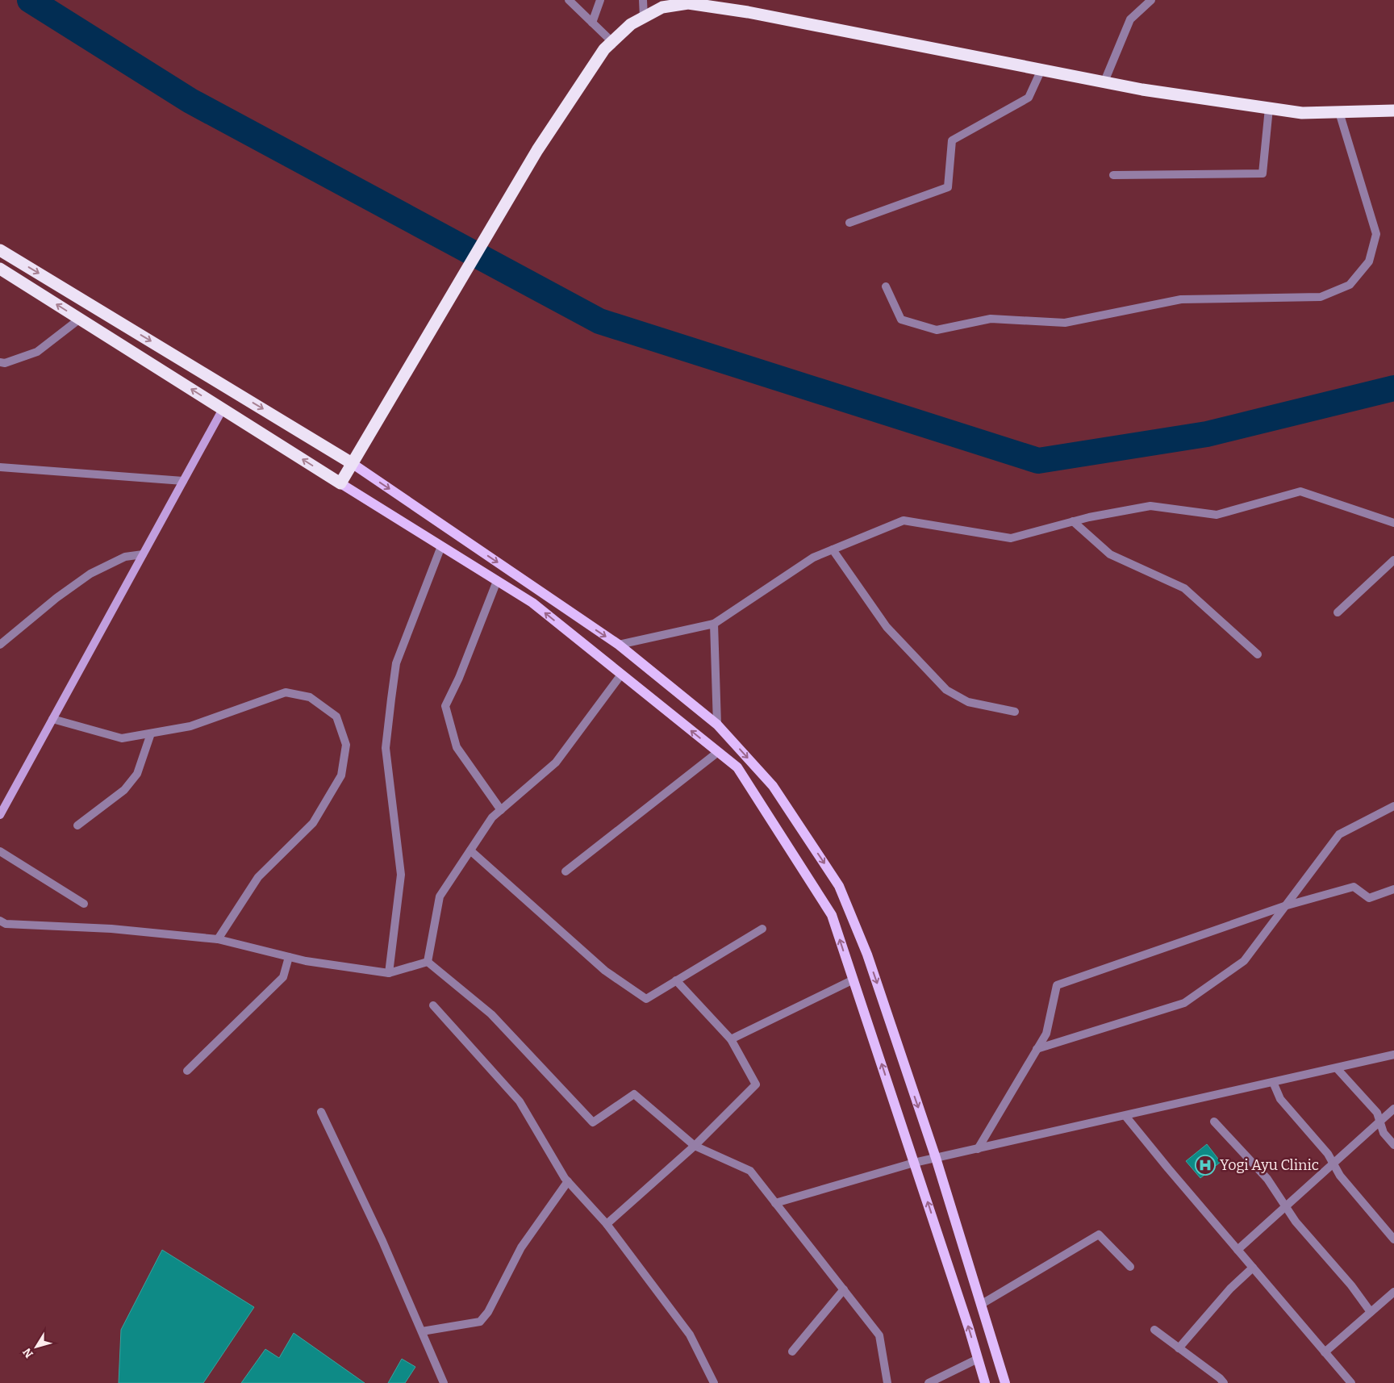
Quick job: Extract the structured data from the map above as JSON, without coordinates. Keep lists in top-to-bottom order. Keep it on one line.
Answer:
{"places":{"hospital":["Yogi Ayu Clinic"]},"north":"bottom left"}
